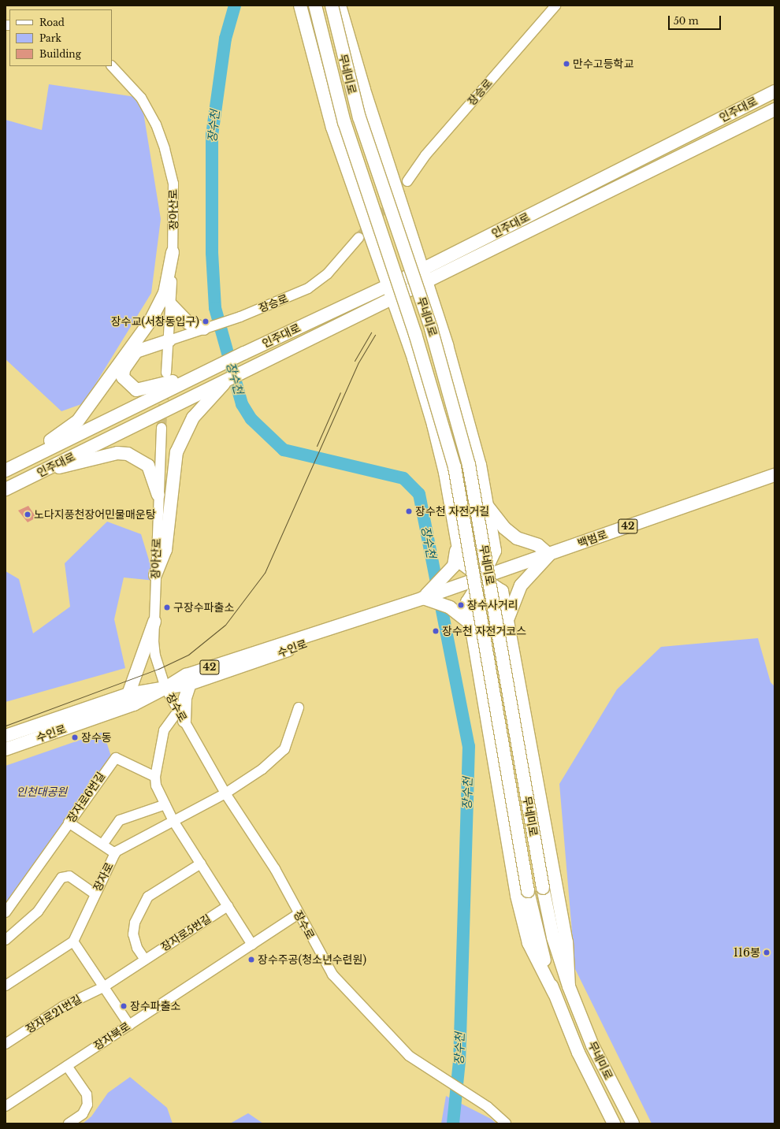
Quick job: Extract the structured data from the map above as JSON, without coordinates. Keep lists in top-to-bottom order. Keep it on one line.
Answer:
{"streets":{"main road":["무네미로","인주대로","42","백범로","수인로"],"street":["장승로","장아산로","장수로","장자로6번길","장자로","장자로5번길","장자로21번길","장자북로"]},"crossings":[["장승로","장아산로"],["장아산로","수인로"],["장아산로","장수로"],["백범로","수인로"],["수인로","장수로"],["장수로","장자로"],["장수로","장자북로"],["장자로5번길","장자로21번길"]],"water":["장수천"],"parks":["인천대공원"],"places":["만수고등학교","장수교(서창동입구)","장수천 자전거길","노다지풍천장어민물매운탕","장수사거리","구장수파출소","장수천 자전거코스","장수동","116봉","장수주공(청소년수련원)","장수파출소"],"legend":["Road","Park","Building"],"scale_bar":"50 m"}
